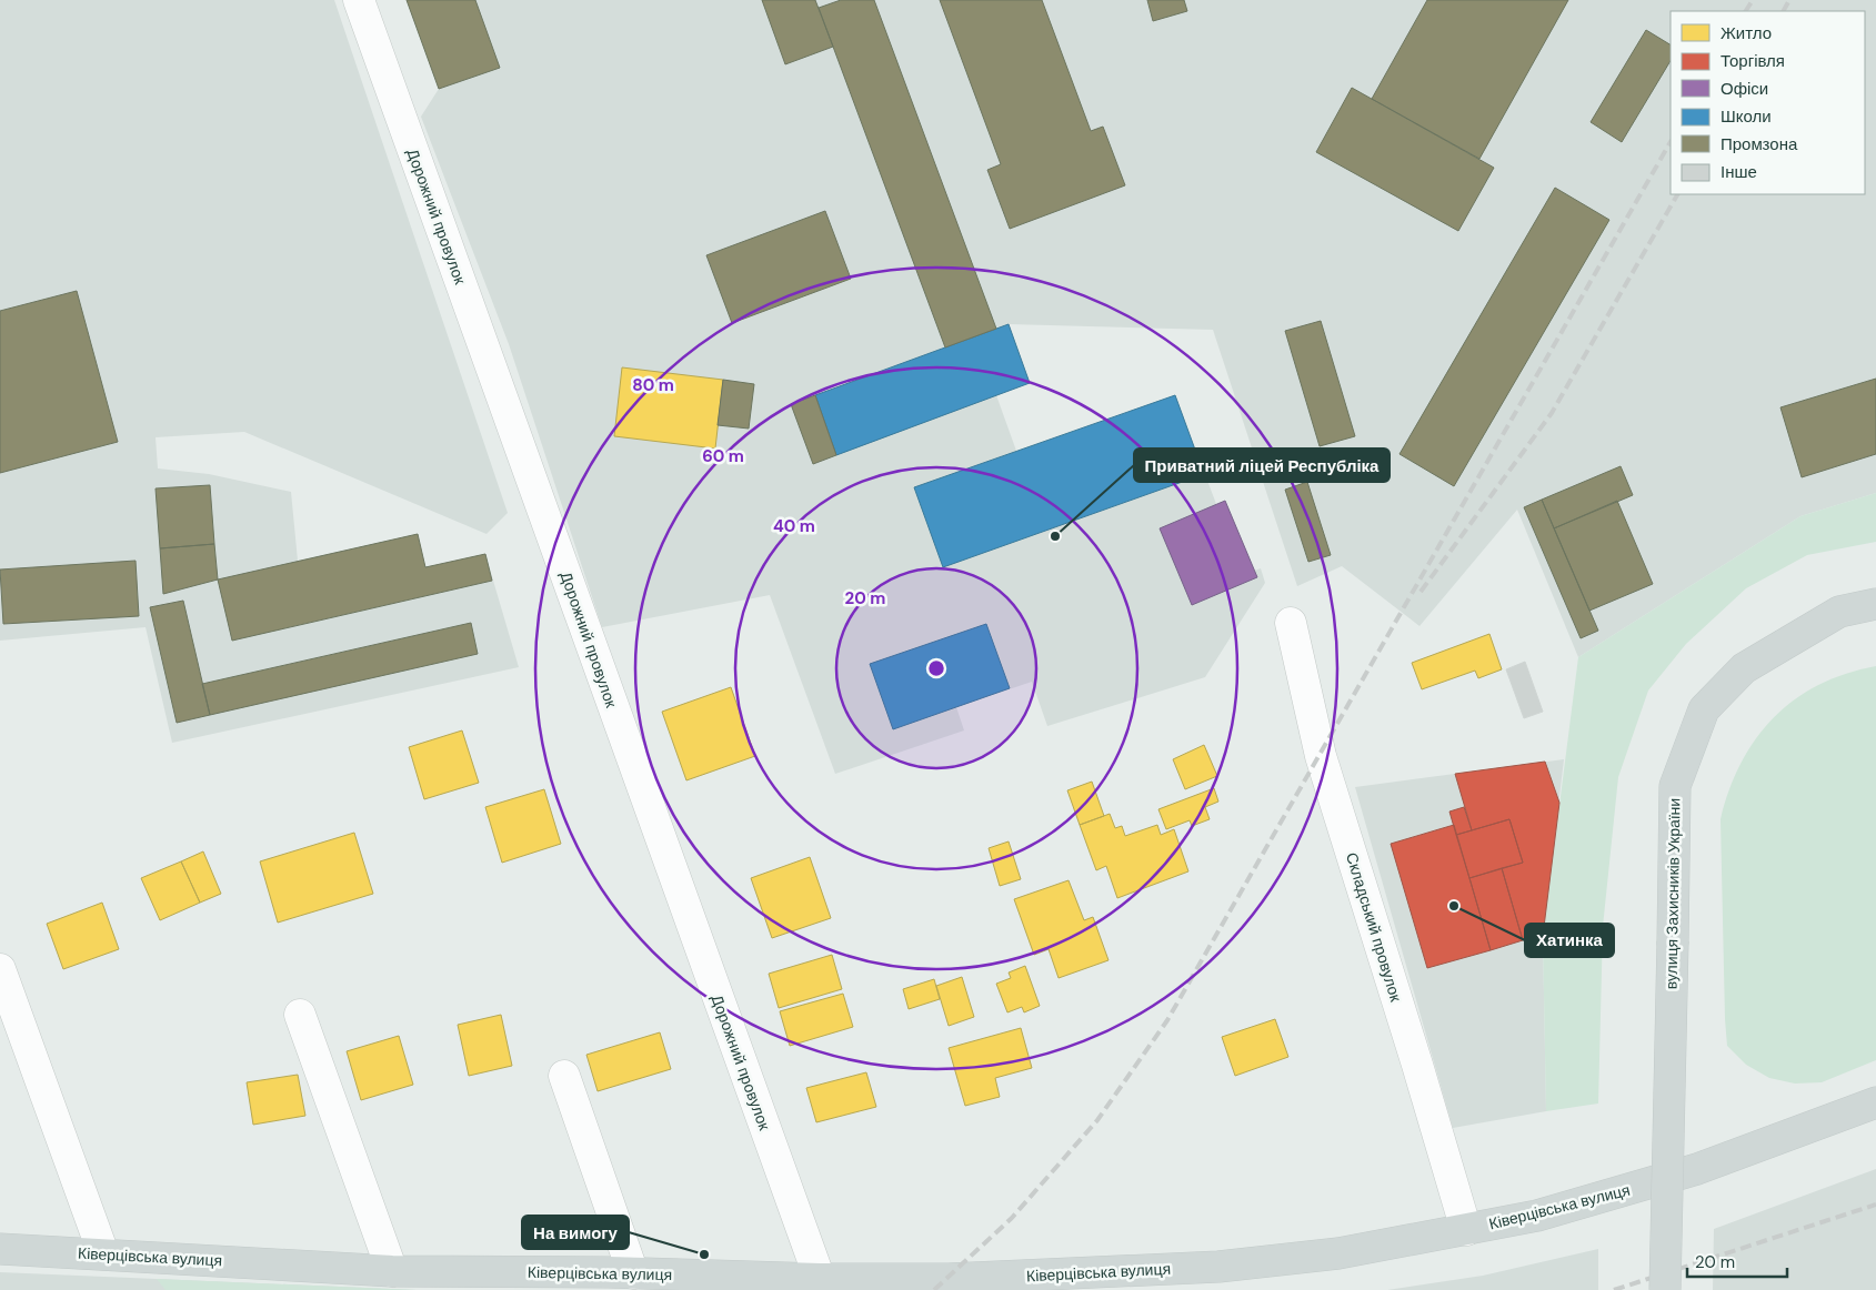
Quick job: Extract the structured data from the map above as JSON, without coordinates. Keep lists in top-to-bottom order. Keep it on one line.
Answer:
{"streets":{"main road":["вулиця Захисників України","Ківерцівська вулиця"],"street":["Дорожний провулок","Складський провулок"]},"crossings":[["Дорожний провулок","Ківерцівська вулиця"],["Складський провулок","Ківерцівська вулиця"]],"places":["Приватний ліцей Республіка","Хатинка","На вимогу"],"legend":["Житло","Торгівля","Офіси","Школи","Промзона","Інше"],"scale_bar":"20 m","rings":["80 m","60 m","40 m","20 m"]}
